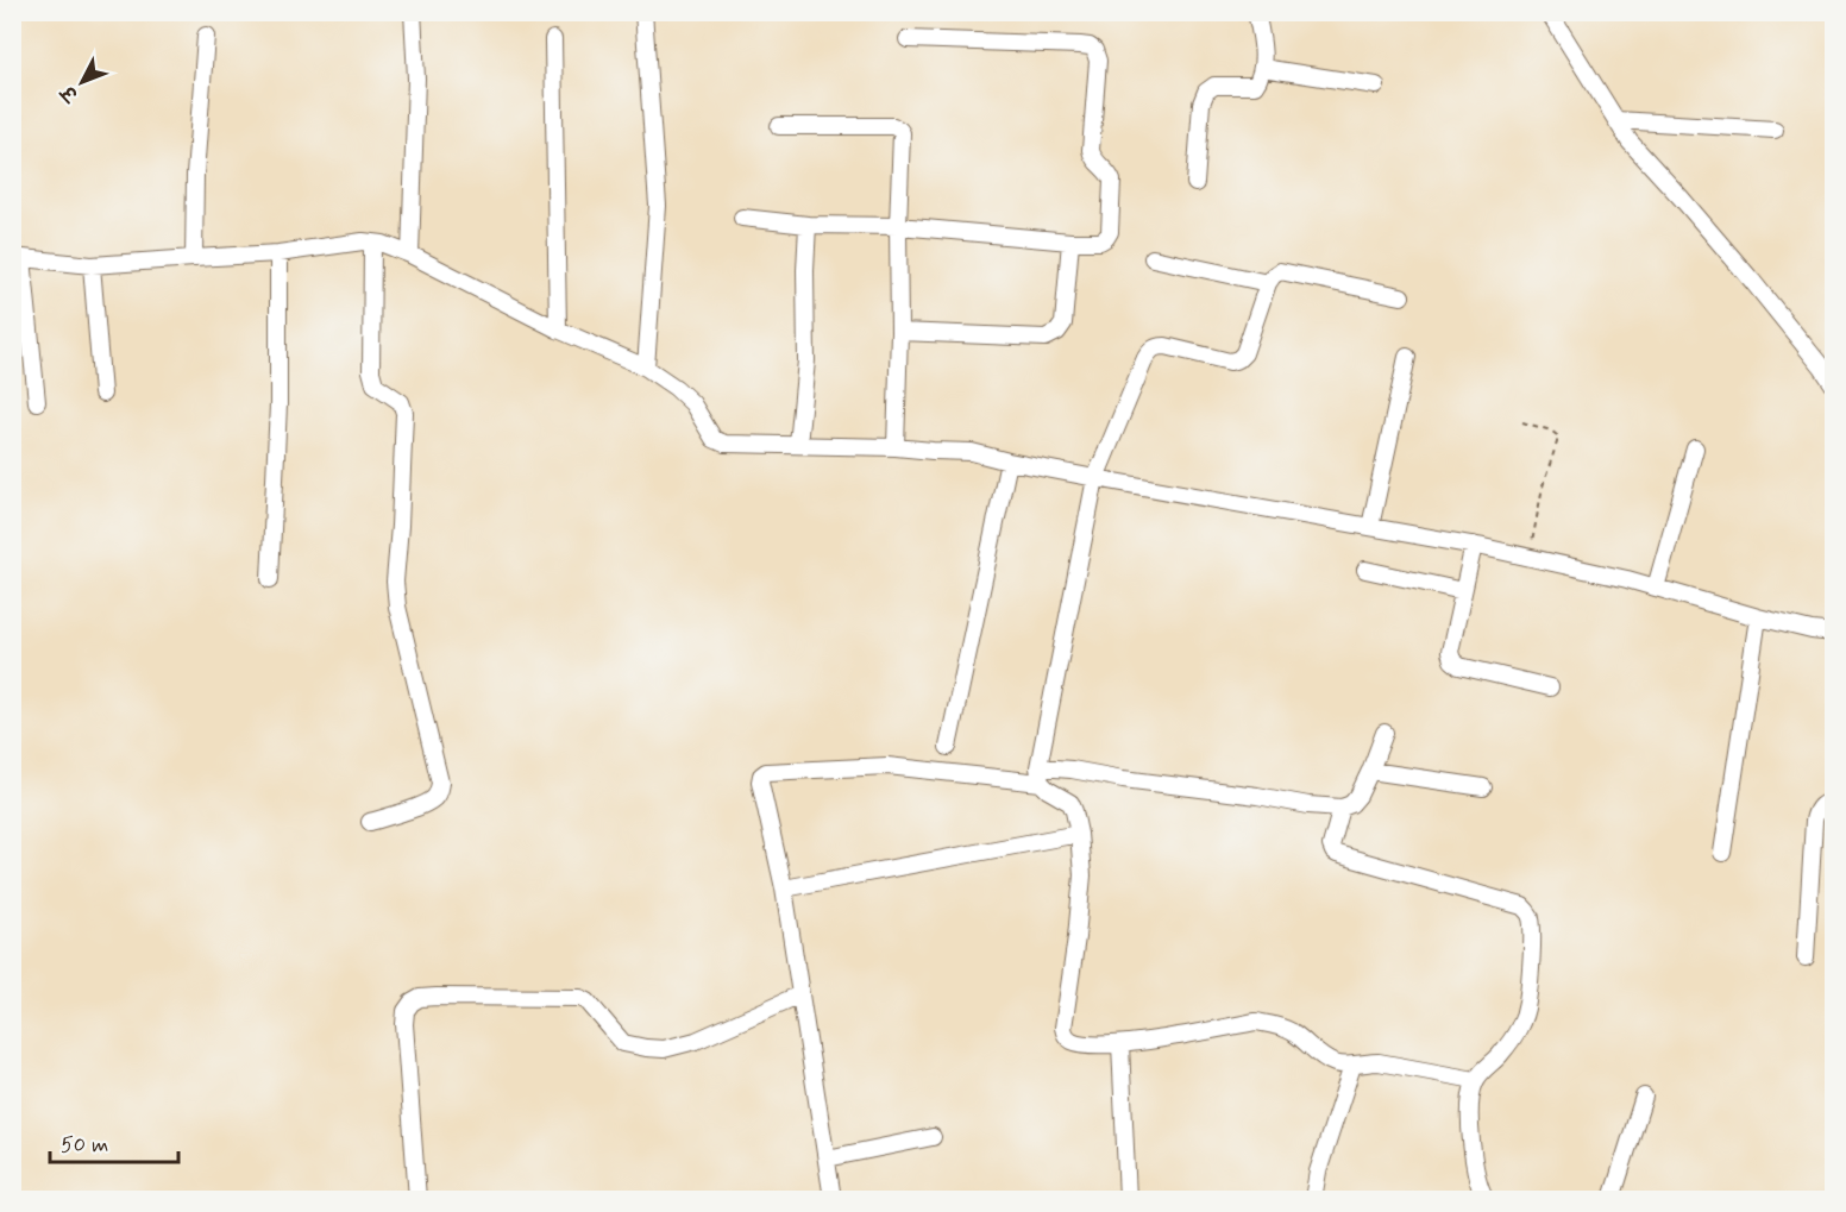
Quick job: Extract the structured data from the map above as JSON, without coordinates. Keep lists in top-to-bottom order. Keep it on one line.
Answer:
{"scale_bar":"50 m","north":"bottom left"}
